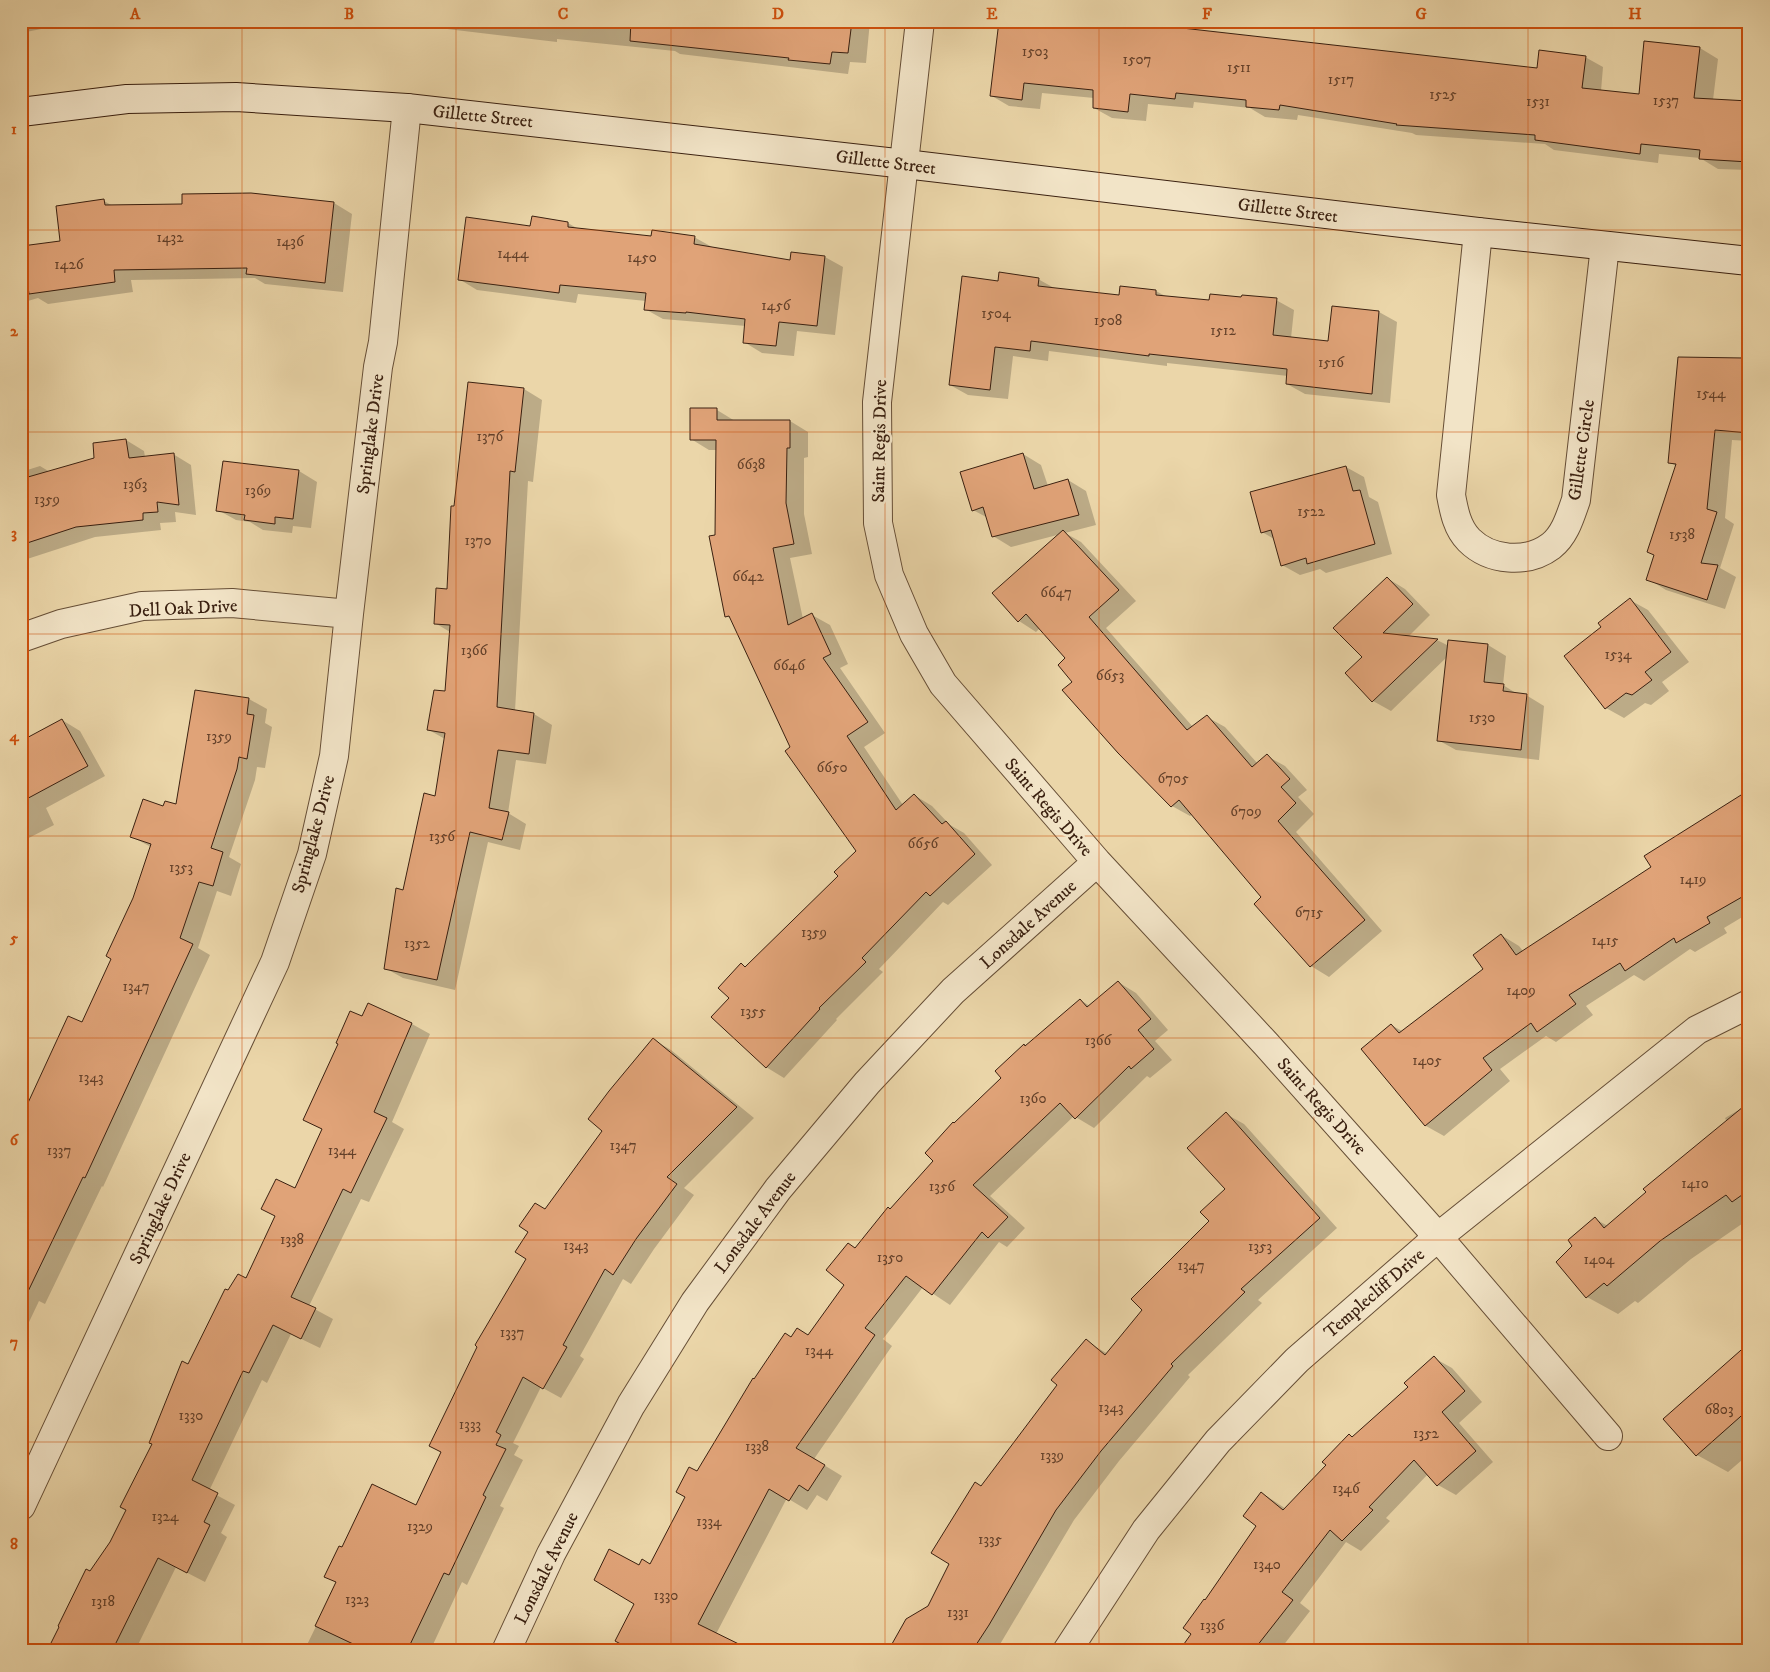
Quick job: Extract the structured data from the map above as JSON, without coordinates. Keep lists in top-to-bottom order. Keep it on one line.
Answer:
{"streets":{"street":["Gillette Street","Springlake Drive","Saint Regis Drive","Gillette Circle","Dell Oak Drive","Lonsdale Avenue","Templecliff Drive"]},"crossings":[["Gillette Street","Springlake Drive"],["Gillette Street","Saint Regis Drive"],["Gillette Street","Gillette Circle"],["Springlake Drive","Dell Oak Drive"],["Saint Regis Drive","Lonsdale Avenue"],["Saint Regis Drive","Templecliff Drive"]],"house_numbers":["1503","1507","1511","1517","1525","1537","1531","1432","1436","1444","1450","1426","1456","1504","1508","1512","1516","1544","1376","6638","1363","1369","1359","1522","1538","1370","6642","6647","1366","1534","6646","6653","1530","1359","6650","6705","6709","1356","6656","1353","1419","6715","1359","1415","1352","1347","1409","1355","1366","1405","1343","1360","1347","1337","1344","1410","1356","1338","1343","1353","1350","1404","1347","1337","1344","1343","6803","1330","1333","1352","1338","1339","1346","1324","1334","1329","1335","1340","1330","1323","1318","1331","1336"],"grid":{"columns":["A","B","C","D","E","F","G","H"],"rows":["1","2","3","4","5","6","7","8"]}}
